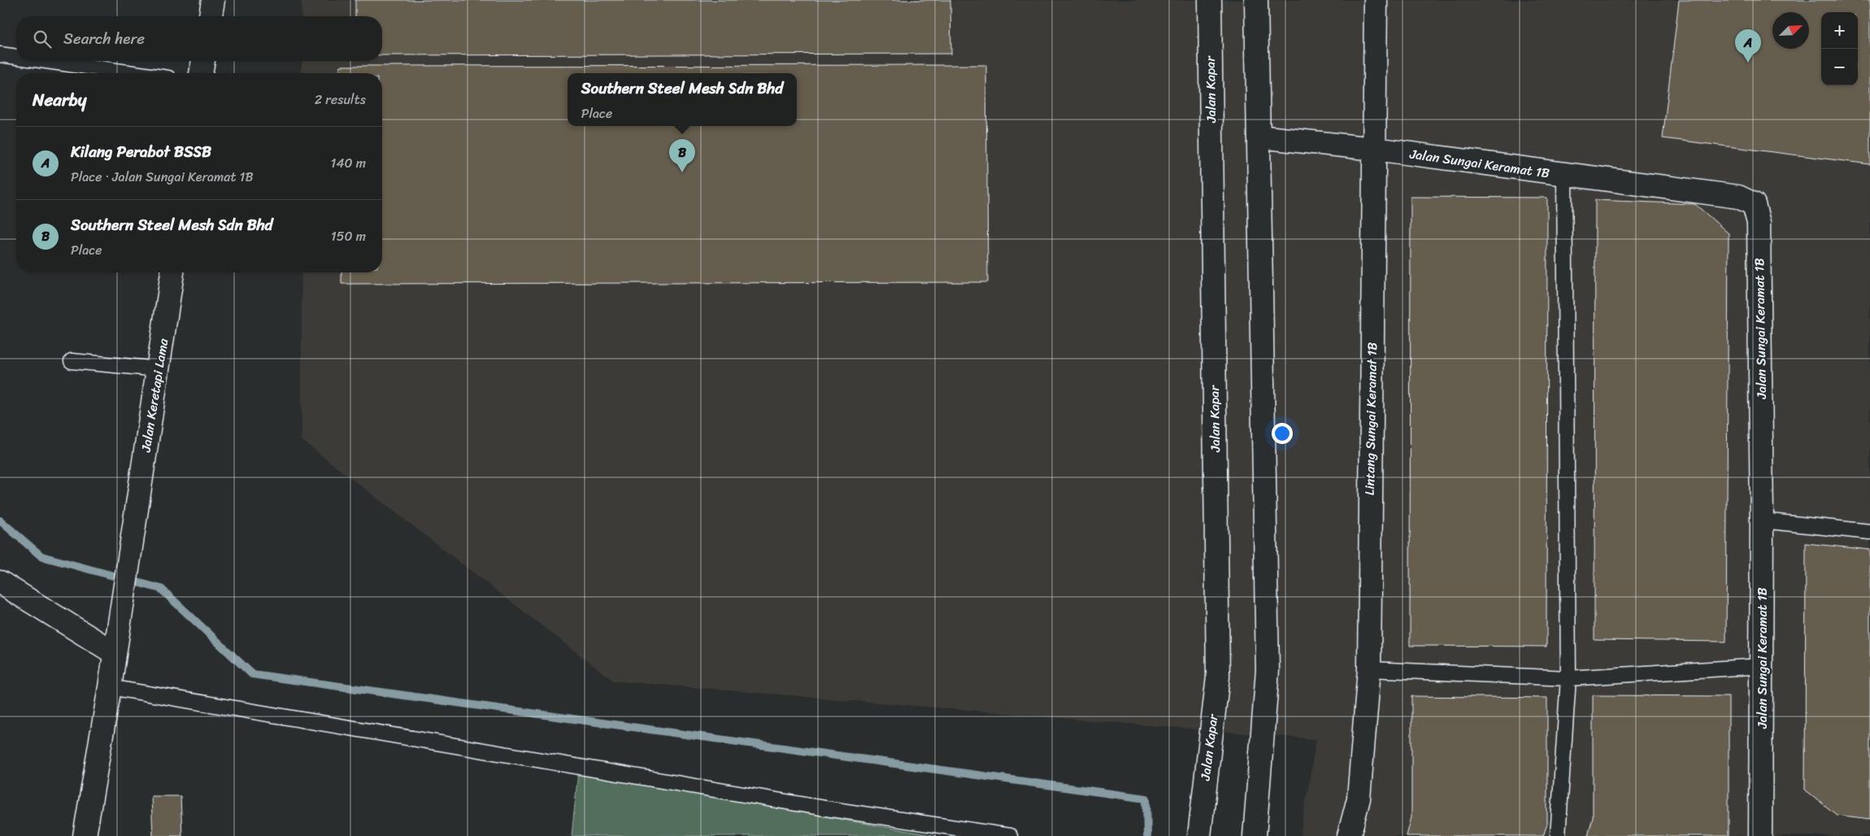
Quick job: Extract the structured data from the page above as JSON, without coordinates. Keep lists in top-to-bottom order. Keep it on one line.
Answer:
{"streets":{"main road":["Jalan Kapar","Jalan Sungai Keramat 1B","Jalan Keretapi Lama","Lintang Sungai Keramat 1B"]},"crossings":[["Jalan Sungai Keramat 1B","Lintang Sungai Keramat 1B"]],"north":"top right","page":{"map_buttons":["+","−"],"search":"Search here","pins":["A","B"],"popup":["Southern Steel Mesh Sdn Bhd","Place"],"heading":["Nearby","2 results"],"list":[{"mark":"A","name":"Kilang Perabot BSSB","note":"Place · Jalan Sungai Keramat 1B","value":"140 m"},{"mark":"B","name":"Southern Steel Mesh Sdn Bhd","note":"Place","value":"150 m"}]}}
